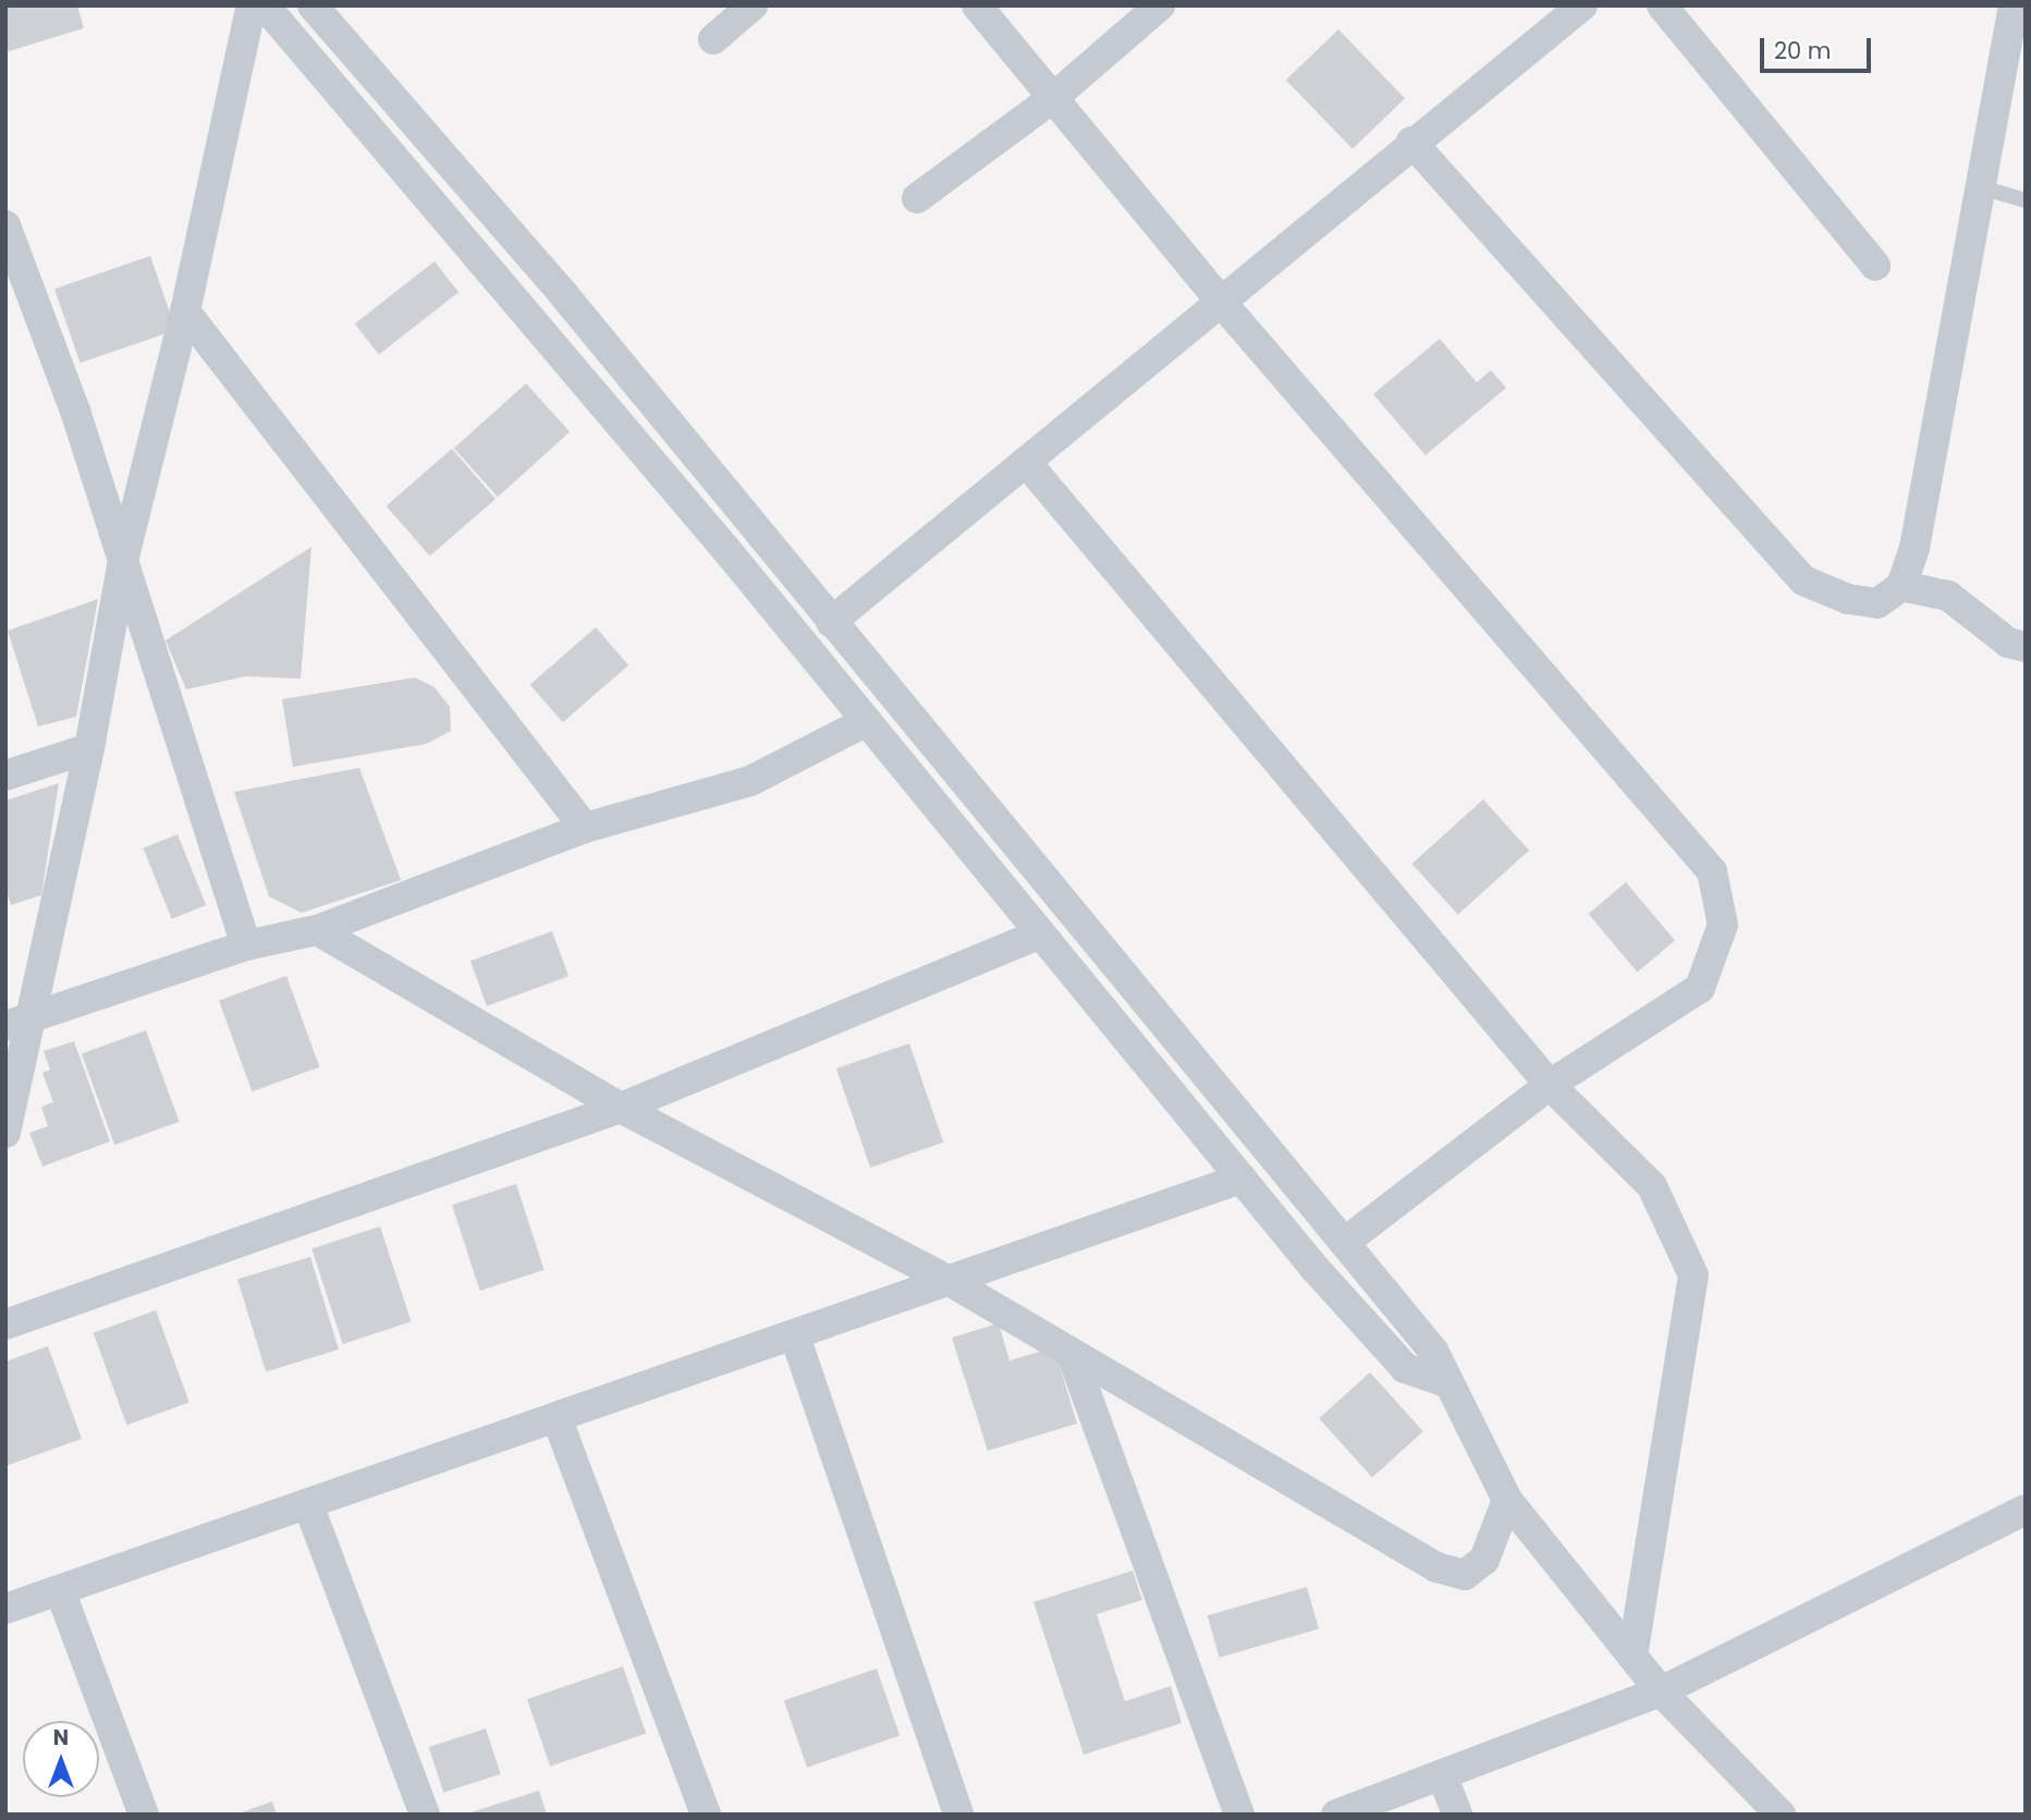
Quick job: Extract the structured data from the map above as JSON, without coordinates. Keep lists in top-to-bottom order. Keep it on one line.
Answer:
{"scale_bar":"20 m","north":"top"}
